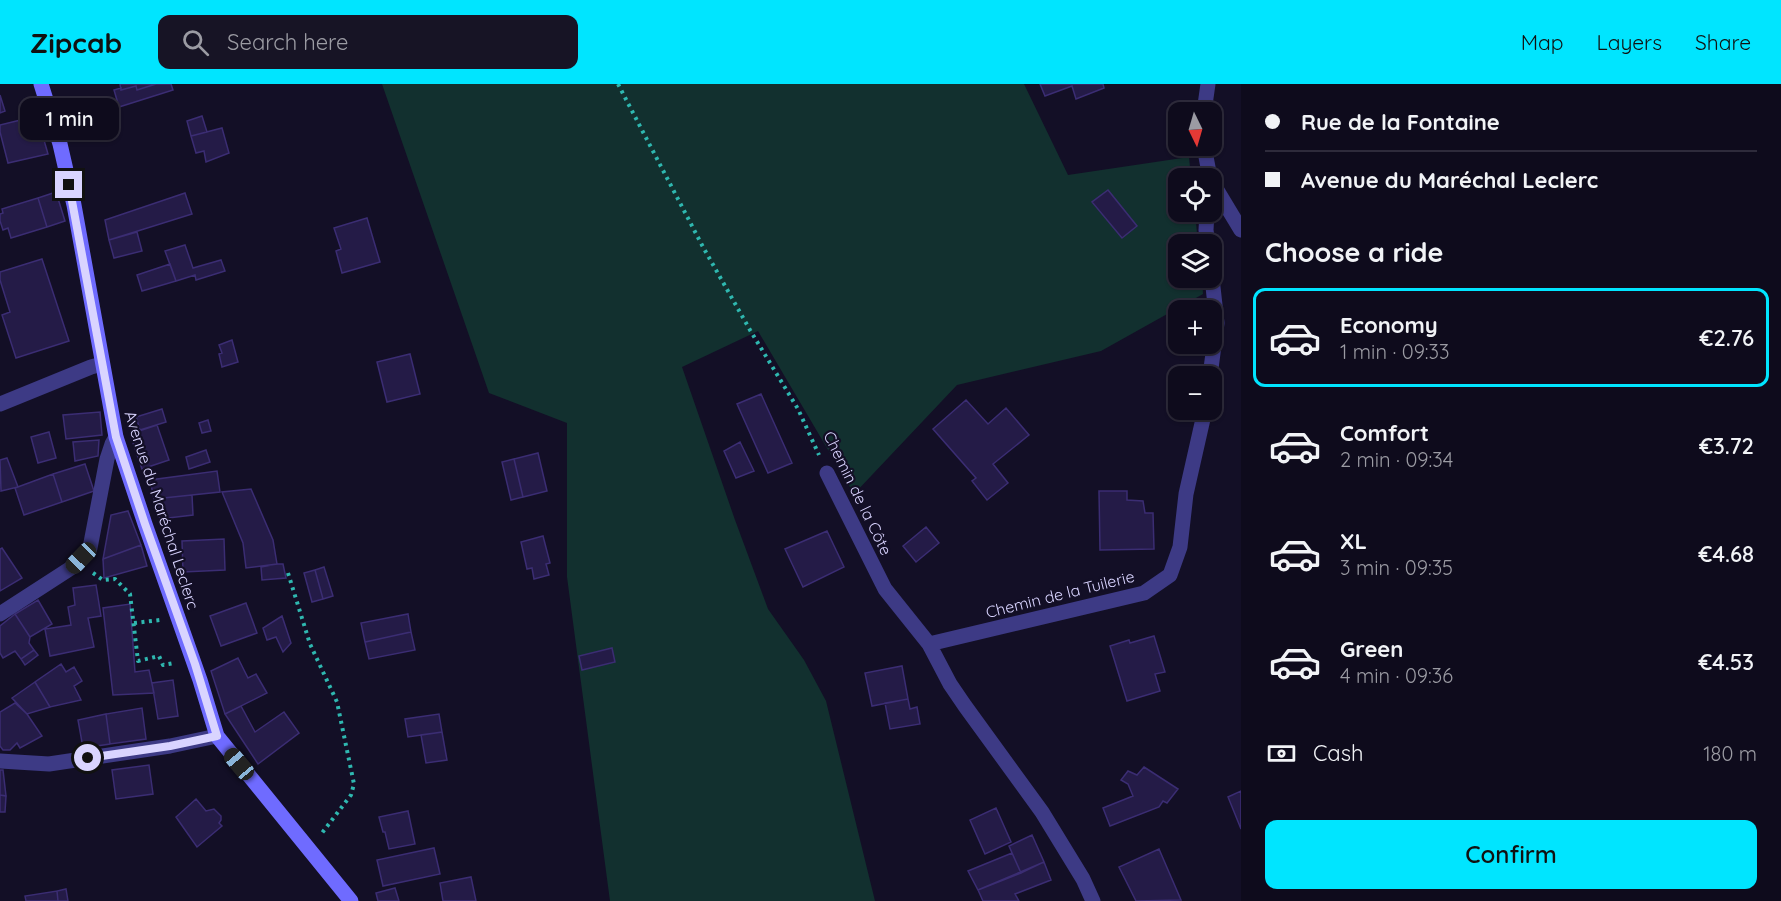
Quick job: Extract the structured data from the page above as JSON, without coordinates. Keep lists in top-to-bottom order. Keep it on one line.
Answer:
{"streets":{"street":["Chemin de la Côte","Avenue du Maréchal Leclerc","Chemin de la Tuilerie"]},"crossings":[["Chemin de la Côte","Chemin de la Tuilerie"]],"north":"bottom","page":{"header":"Zipcab","search":"Search here","nav":["Map","Layers","Share"],"banner":["Rue de la Fontaine","Avenue du Maréchal Leclerc"],"bubble":"1 min","map_buttons":["+","−"],"heading":"Choose a ride","list":[{"name":"Economy","note":"1 min · 09:33","value":"€2.76"},{"name":"Comfort","note":"2 min · 09:34","value":"€3.72"},{"name":"XL","note":"3 min · 09:35","value":"€4.68"},{"name":"Green","note":"4 min · 09:36","value":"€4.53"}],"pay":["Cash","180 m"],"buttons":"Confirm"}}
